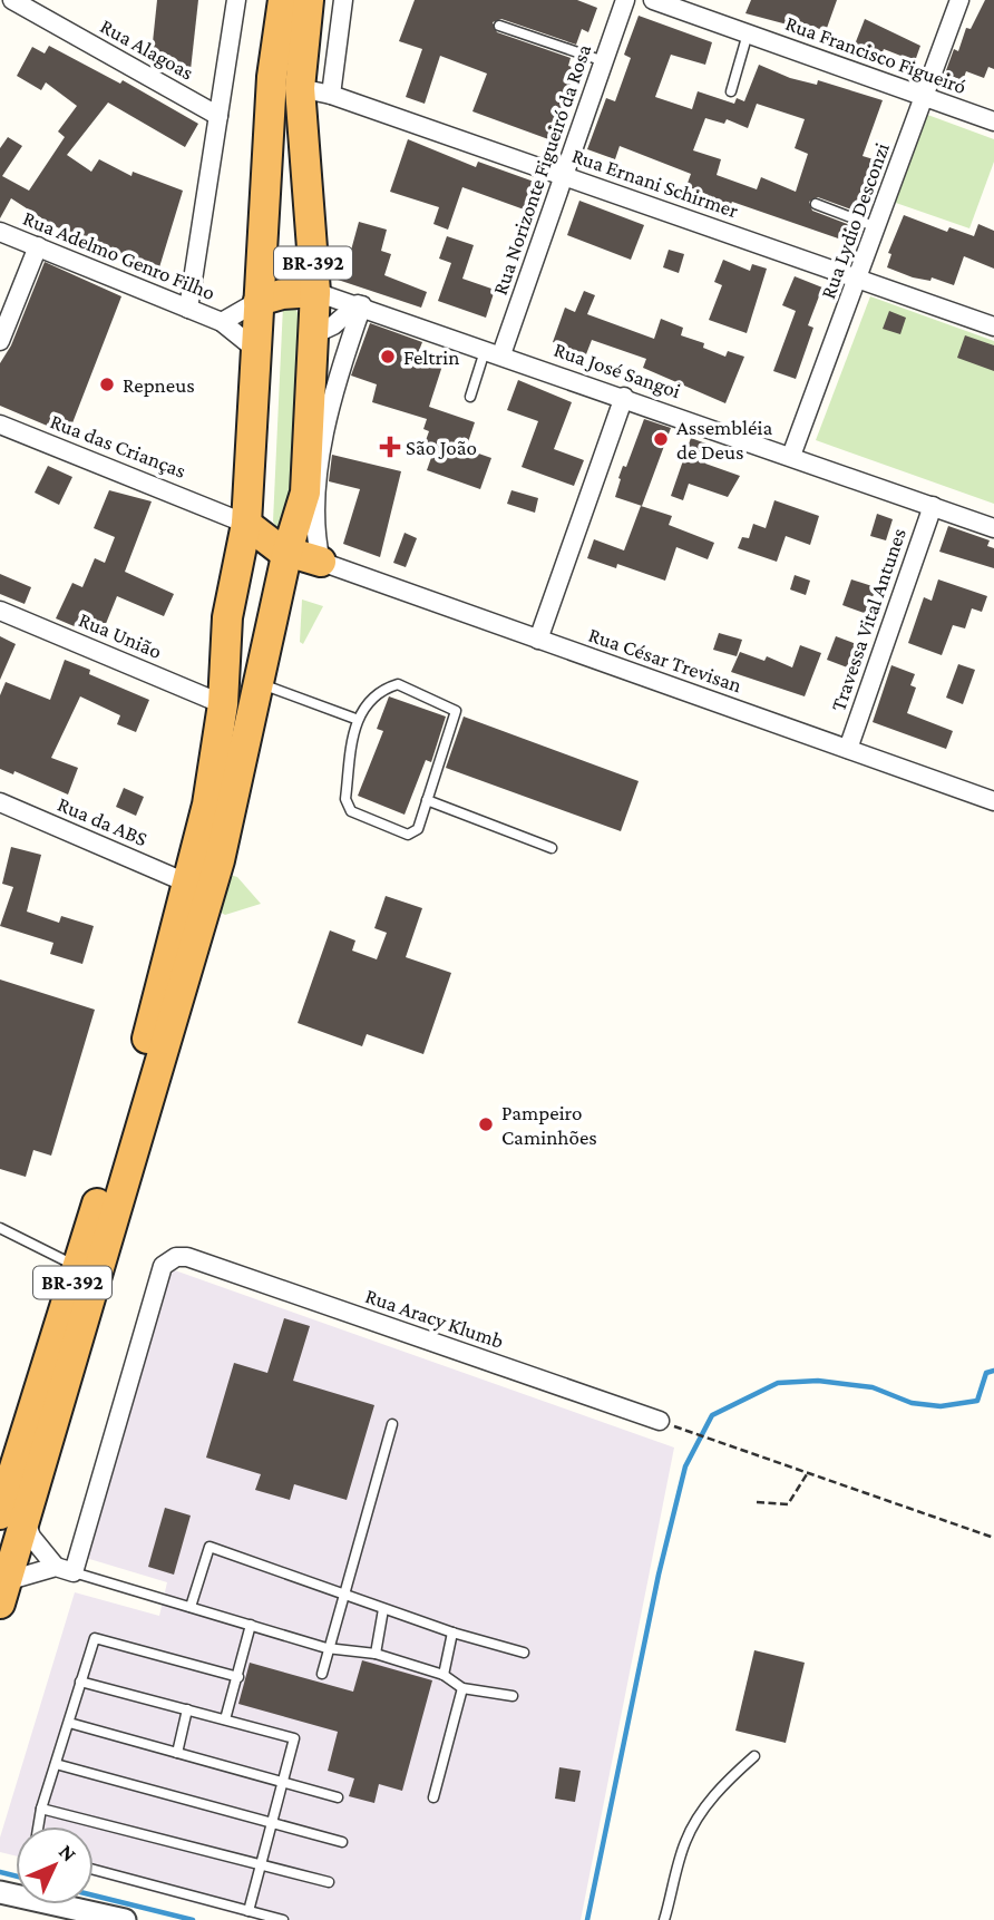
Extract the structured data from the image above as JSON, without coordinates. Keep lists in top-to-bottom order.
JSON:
{
  "streets": {
    "highway": ["BR-392"],
    "street": [
      "Rua Alagoas",
      "Rua Francisco Figueiró",
      "Rua Norizonte Figueiró da Rosa",
      "Rua Ernani Schirmer",
      "Rua Lydio Desconzi",
      "Rua Adelmo Genro Filho",
      "Rua José Sangoi",
      "Rua das Crianças",
      "Travessa Vital Antunes",
      "Rua União",
      "Rua César Trevisan",
      "Rua da ABS",
      "Rua Aracy Klumb"
    ]
  },
  "crossings": [
    ["Rua Francisco Figueiró", "Rua Lydio Desconzi"],
    ["Rua Norizonte Figueiró da Rosa", "Rua Ernani Schirmer"],
    ["Rua Norizonte Figueiró da Rosa", "Rua José Sangoi"],
    ["Rua Ernani Schirmer", "Rua Lydio Desconzi"],
    ["Rua Ernani Schirmer", "BR-392"],
    ["Rua Lydio Desconzi", "Rua José Sangoi"],
    ["Rua Adelmo Genro Filho", "BR-392"],
    ["BR-392", "Rua José Sangoi"],
    ["BR-392", "Rua das Crianças"],
    ["BR-392", "Rua União"],
    ["BR-392", "Rua César Trevisan"],
    ["BR-392", "Rua da ABS"],
    ["Rua José Sangoi", "Travessa Vital Antunes"],
    ["Rua das Crianças", "Rua César Trevisan"],
    ["Travessa Vital Antunes", "Rua César Trevisan"]
  ],
  "places": {
    "other": [
      "Feltrin",
      "Repneus",
      "Assembléia de Deus",
      "Pampeiro Caminhões"
    ],
    "health": ["São João"]
  },
  "north": "top right"
}
